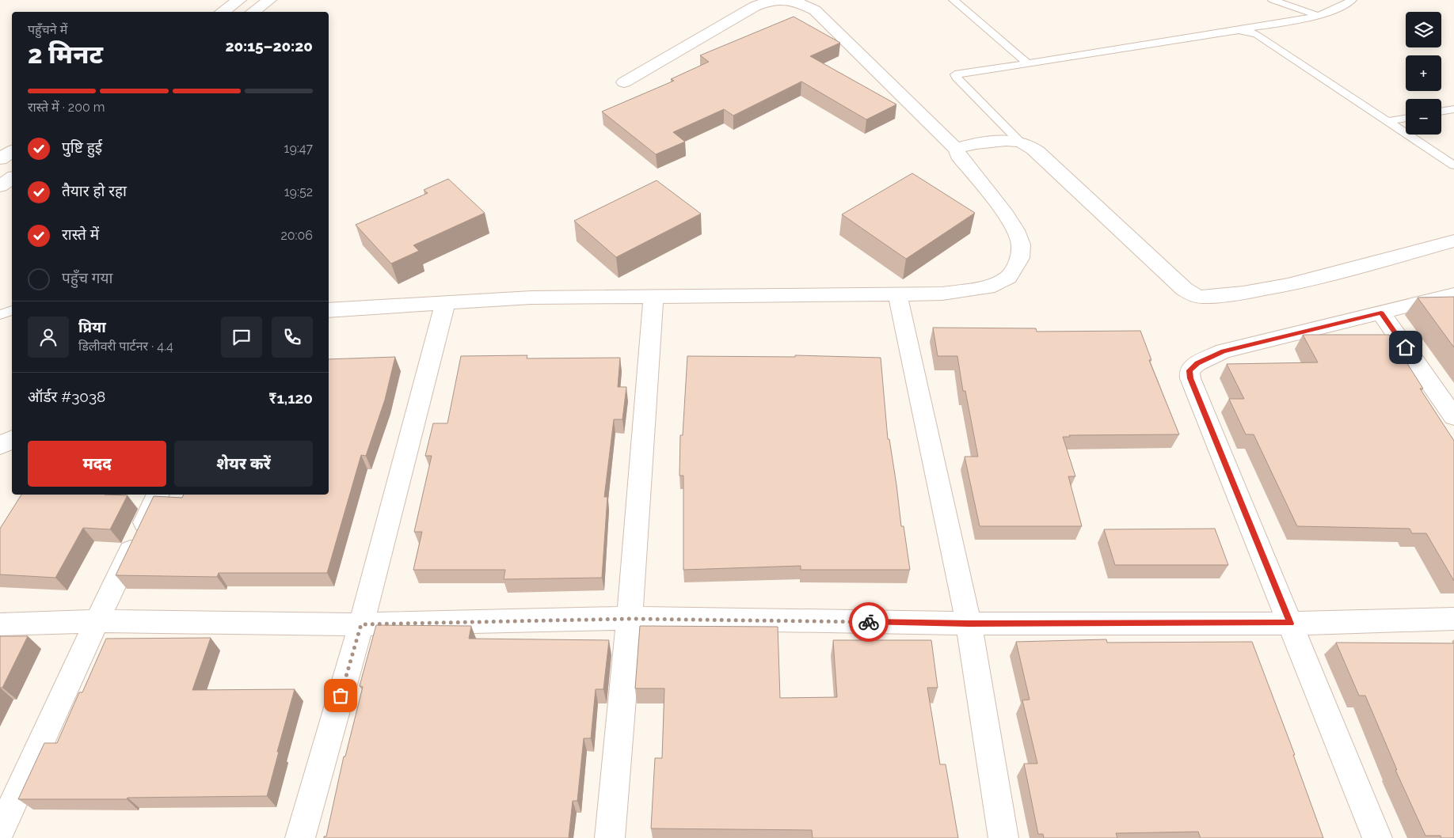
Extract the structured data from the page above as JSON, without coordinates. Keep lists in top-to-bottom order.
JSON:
{
  "page": {
    "map_buttons": ["+", "−"],
    "heading": ["2 मिनट", "पहुँचने में", "20:15–20:20"],
    "panel": [
      "प्रिया",
      "डिलीवरी पार्टनर · 4.4",
      "ऑर्डर #3038",
      "₹1,120"
    ],
    "bar": "रास्ते में · 200 m",
    "list": [
      ["पुष्टि हुई", "19:47"],
      ["तैयार हो रहा", "19:52"],
      ["रास्ते में", "20:06"],
      "पहुँच गया"
    ],
    "buttons": ["मदद", "शेयर करें"]
  }
}
